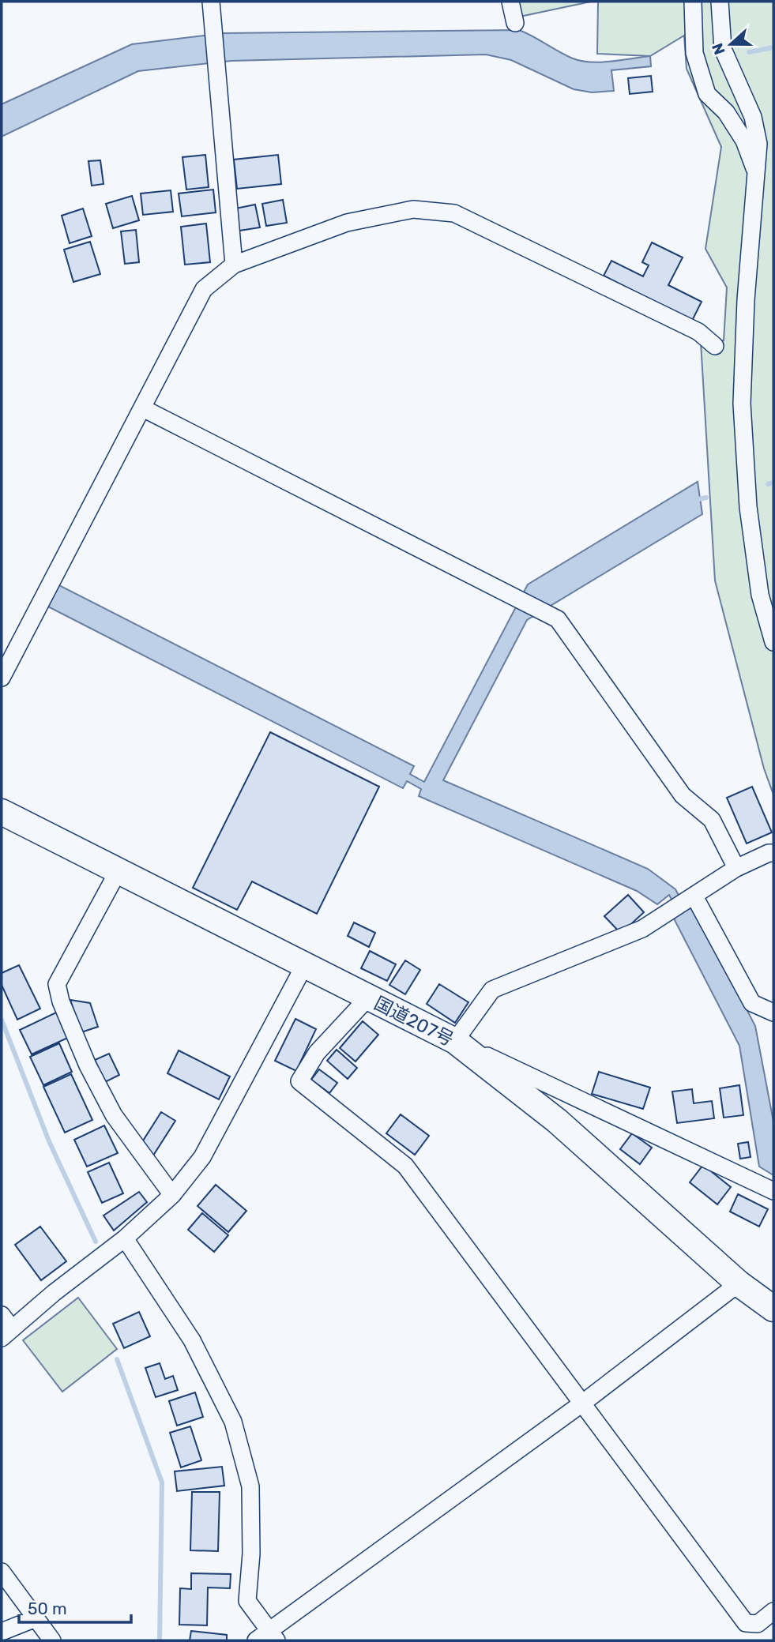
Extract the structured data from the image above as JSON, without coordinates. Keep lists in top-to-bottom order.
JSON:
{
  "streets": {
    "highway": ["国道207号"]
  },
  "scale_bar": "50 m",
  "north": "left"
}
